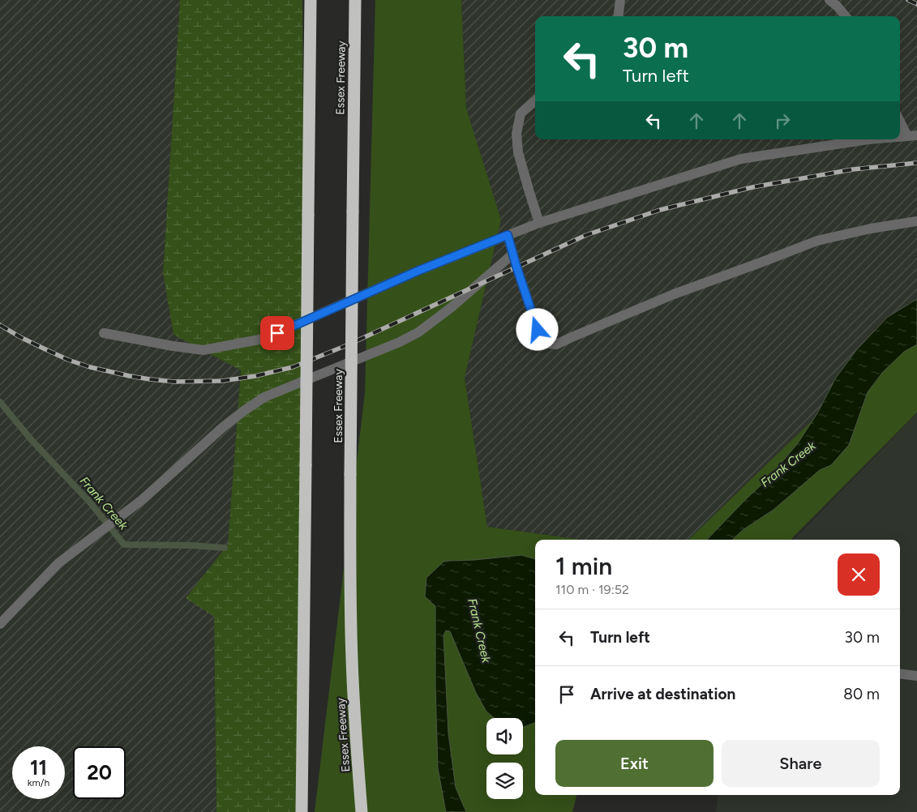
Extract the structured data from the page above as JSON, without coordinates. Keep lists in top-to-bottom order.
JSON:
{
  "streets": {
    "highway": ["Essex Freeway"]
  },
  "water": ["Frank Creek"],
  "page": {
    "turn": ["30 m", "Turn left"],
    "heading": ["1 min", "110 m · 19:52"],
    "list": [
      {
        "name": "Turn left",
        "value": "30 m"
      },
      {
        "name": "Arrive at destination",
        "value": "80 m"
      }
    ],
    "buttons": ["Exit", "Share"],
    "speed": "11 km/h",
    "limit": "20"
  }
}
